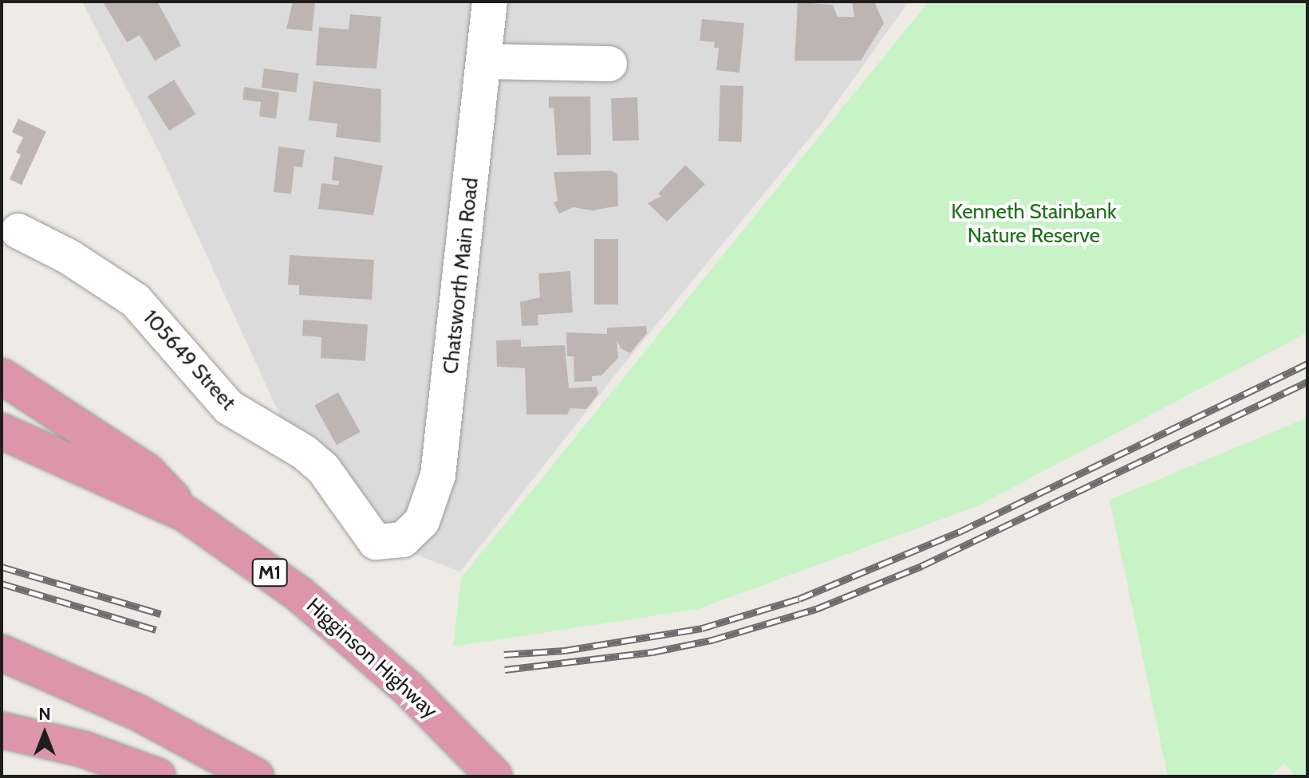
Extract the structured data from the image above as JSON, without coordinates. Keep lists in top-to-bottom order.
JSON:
{
  "streets": {
    "highway": ["M1", "Higginson Highway"],
    "street": ["Chatsworth Main Road", "105649 Street"]
  },
  "crossings": [
    ["Chatsworth Main Road", "105649 Street"]
  ],
  "parks": ["Kenneth Stainbank Nature Reserve"],
  "north": "top"
}
